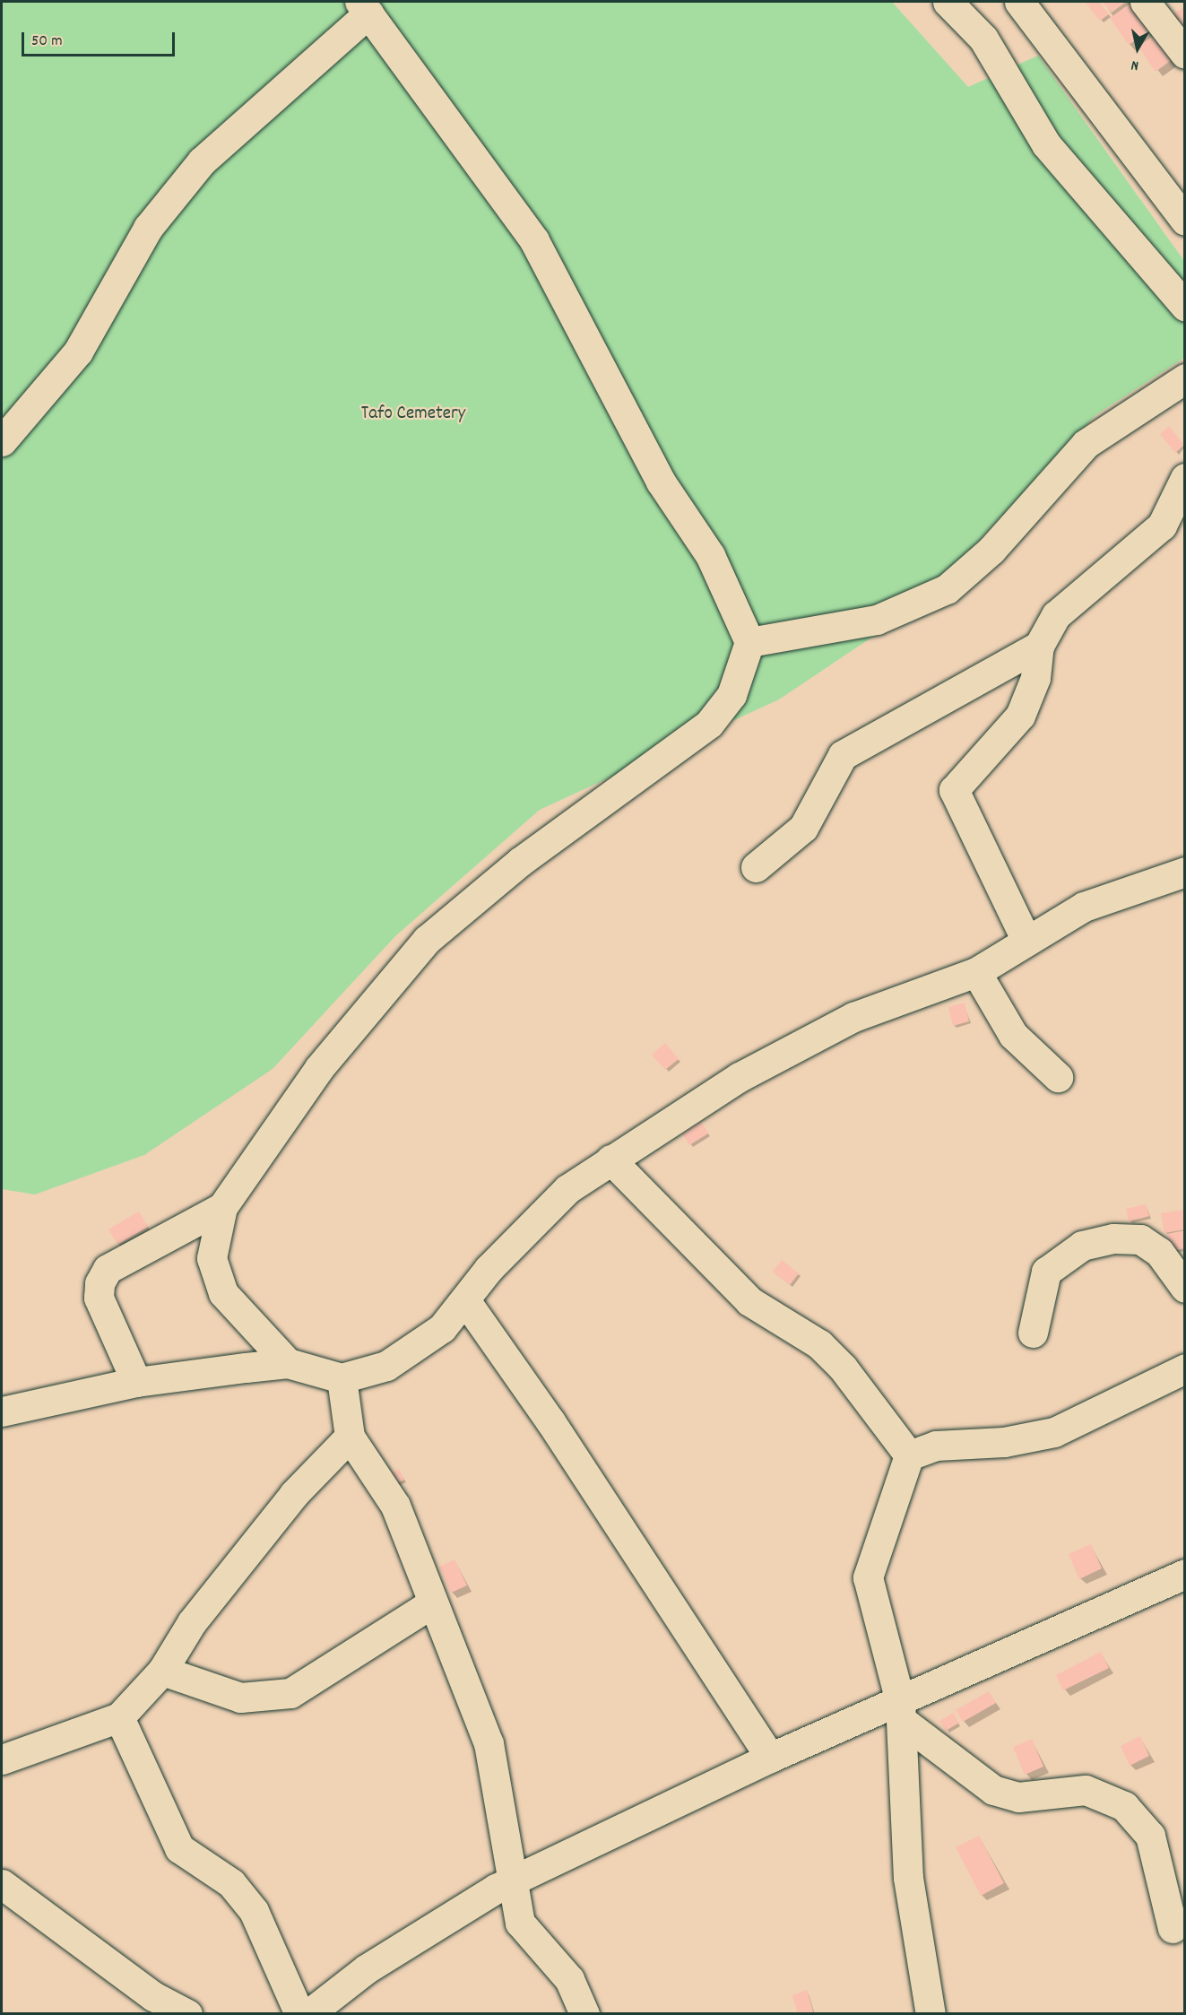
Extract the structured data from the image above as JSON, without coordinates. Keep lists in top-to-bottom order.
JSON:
{
  "parks": ["Tafo Cemetery"],
  "scale_bar": "50 m",
  "north": "bottom"
}
